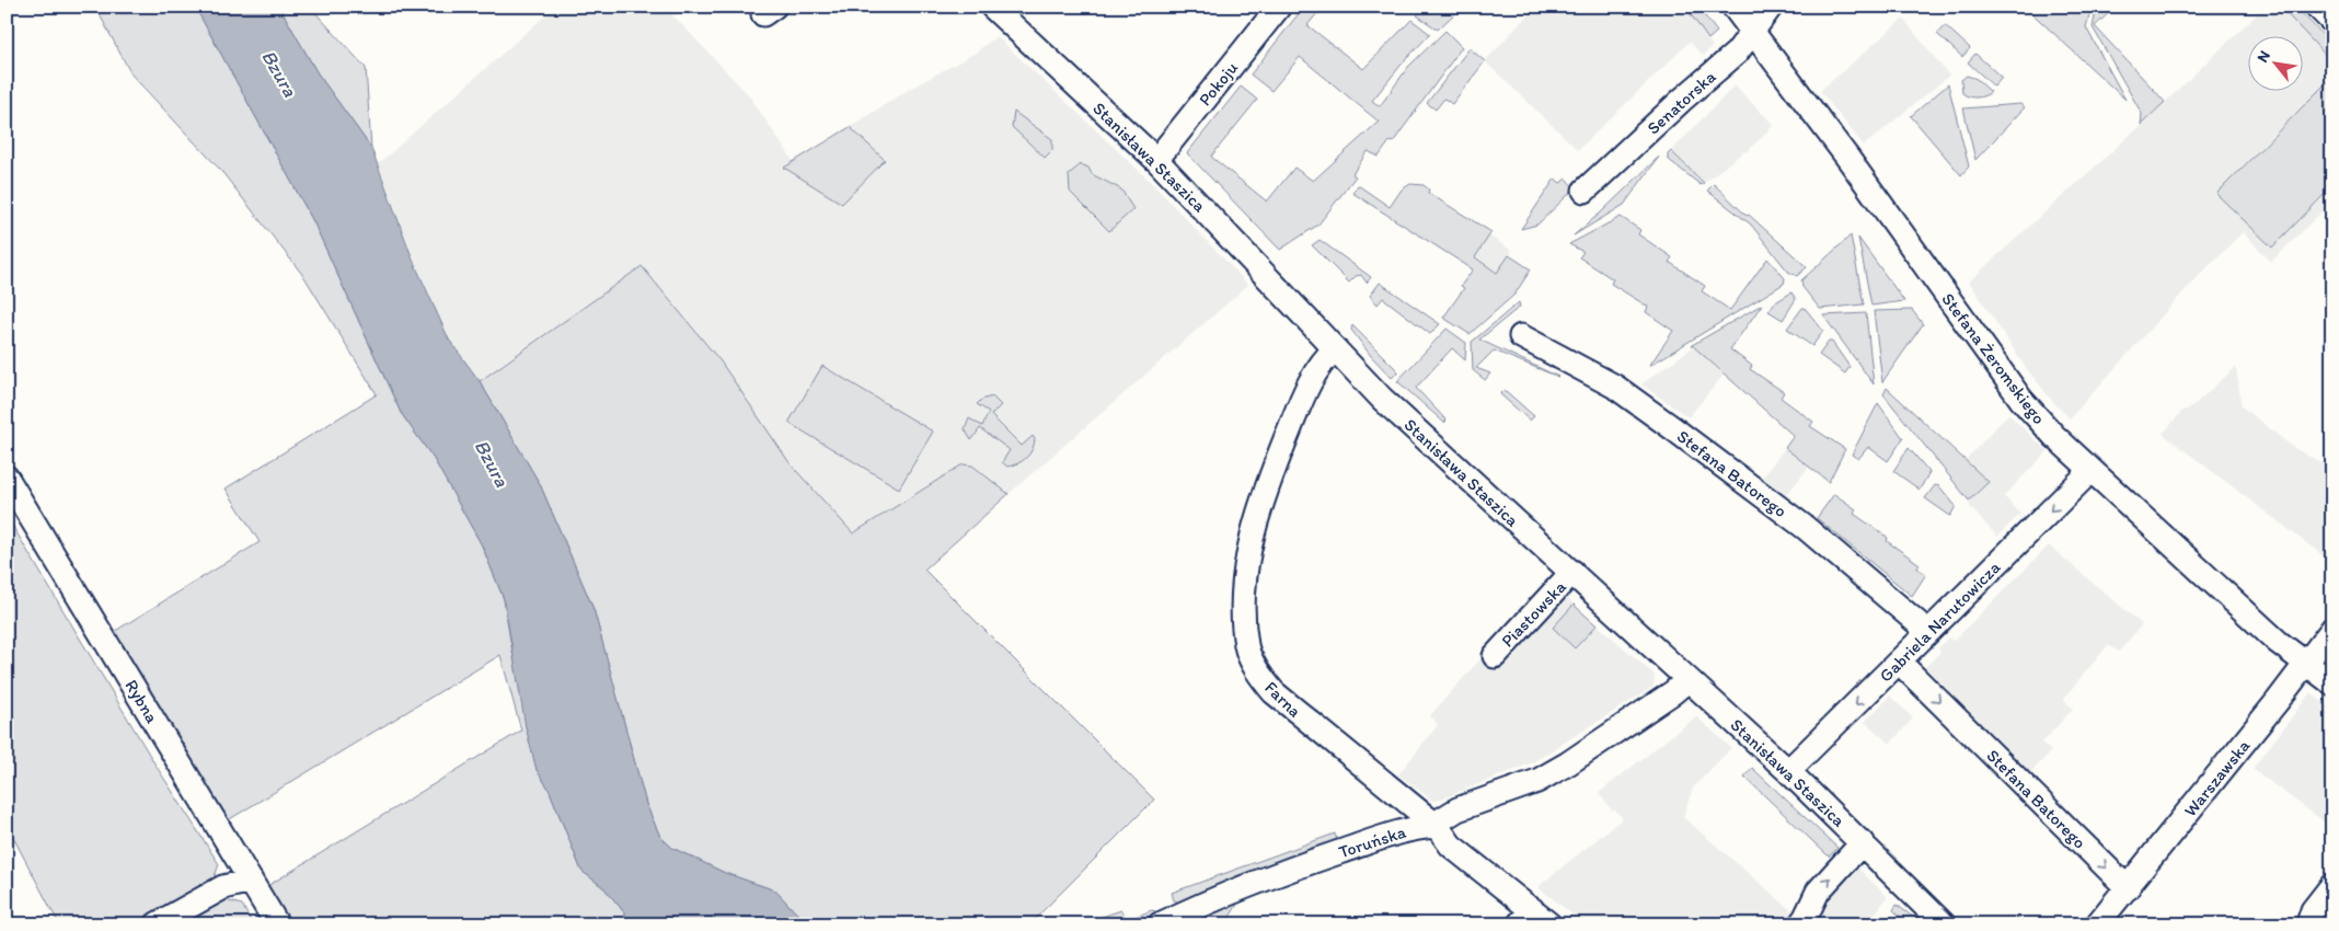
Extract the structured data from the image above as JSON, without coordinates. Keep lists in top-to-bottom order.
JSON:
{
  "streets": {
    "street": [
      "Pokoju",
      "Senatorska",
      "Stanisława Staszica",
      "Stefana Żeromskiego",
      "Stefana Batorego",
      "Piastowska",
      "Gabriela Narutowicza",
      "Farna",
      "Rybna",
      "Warszawska",
      "Toruńska"
    ]
  },
  "crossings": [
    ["Pokoju", "Stanisława Staszica"],
    ["Senatorska", "Stefana Żeromskiego"],
    ["Stanisława Staszica", "Piastowska"],
    ["Stanisława Staszica", "Gabriela Narutowicza"],
    ["Stanisława Staszica", "Farna"],
    ["Stefana Żeromskiego", "Gabriela Narutowicza"],
    ["Stefana Żeromskiego", "Warszawska"],
    ["Stefana Batorego", "Gabriela Narutowicza"],
    ["Stefana Batorego", "Warszawska"],
    ["Farna", "Toruńska"]
  ],
  "one_way": ["Stefana Batorego", "Gabriela Narutowicza"],
  "water": ["Bzura"],
  "north": "top left"
}
